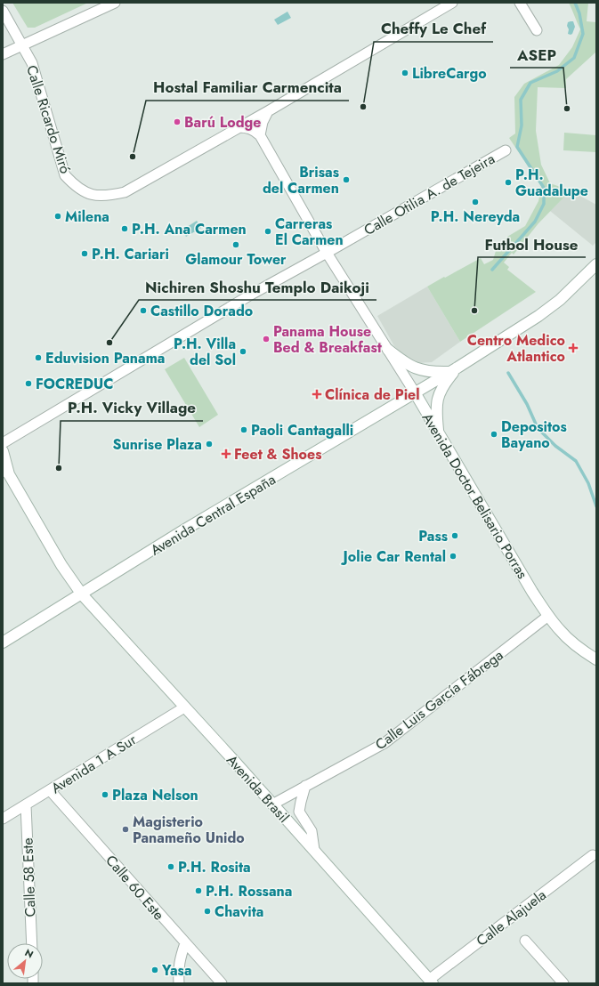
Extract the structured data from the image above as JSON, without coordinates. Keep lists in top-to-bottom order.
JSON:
{
  "streets": {
    "main road": ["Avenida Doctor Belisario Porras", "Avenida Central España", "Avenida Brasil"],
    "street": [
      "Calle Ricardo Miró",
      "Calle Otilia A. de Tejeira",
      "Calle Luis García Fábrega",
      "Avenida 1 A Sur",
      "Calle 58 Este",
      "Calle 60 Este",
      "Calle Alajuela"
    ]
  },
  "crossings": [
    ["Calle Otilia A. de Tejeira", "Avenida Doctor Belisario Porras"],
    ["Avenida Doctor Belisario Porras", "Avenida Central España"],
    ["Avenida Doctor Belisario Porras", "Calle Luis García Fábrega"],
    ["Avenida Central España", "Avenida Brasil"],
    ["Calle Luis García Fábrega", "Avenida Brasil"],
    ["Avenida 1 A Sur", "Avenida Brasil"],
    ["Avenida 1 A Sur", "Calle 58 Este"],
    ["Avenida 1 A Sur", "Calle 60 Este"],
    ["Avenida Brasil", "Calle Alajuela"]
  ],
  "places": {
    "other": [
      "LibreCargo",
      "Cheffy Le Chef",
      "ASEP",
      "Barú Lodge",
      "Hostal Familiar Carmencita",
      "Brisas del Carmen",
      "P.H. Guadalupe",
      "P.H. Nereyda",
      "Milena",
      "P.H. Ana Carmen",
      "Carreras El Carmen",
      "Glamour Tower",
      "P.H. Cariari",
      "Castillo Dorado",
      "Futbol House",
      "Panama House Bed & Breakfast",
      "Nichiren Shoshu Templo Daikoji",
      "P.H. Villa del Sol",
      "Eduvision Panama",
      "FOCREDUC",
      "Paoli Cantagalli",
      "Depositos Bayano",
      "Sunrise Plaza",
      "P.H. Vicky Village",
      "Pass",
      "Jolie Car Rental",
      "Plaza Nelson",
      "Magisterio Panameño Unido",
      "P.H. Rosita",
      "P.H. Rossana",
      "Chavita",
      "Yasa"
    ],
    "health": ["Centro Medico Atlantico", "Clínica de Piel", "Feet & Shoes"]
  },
  "north": "top right"
}
